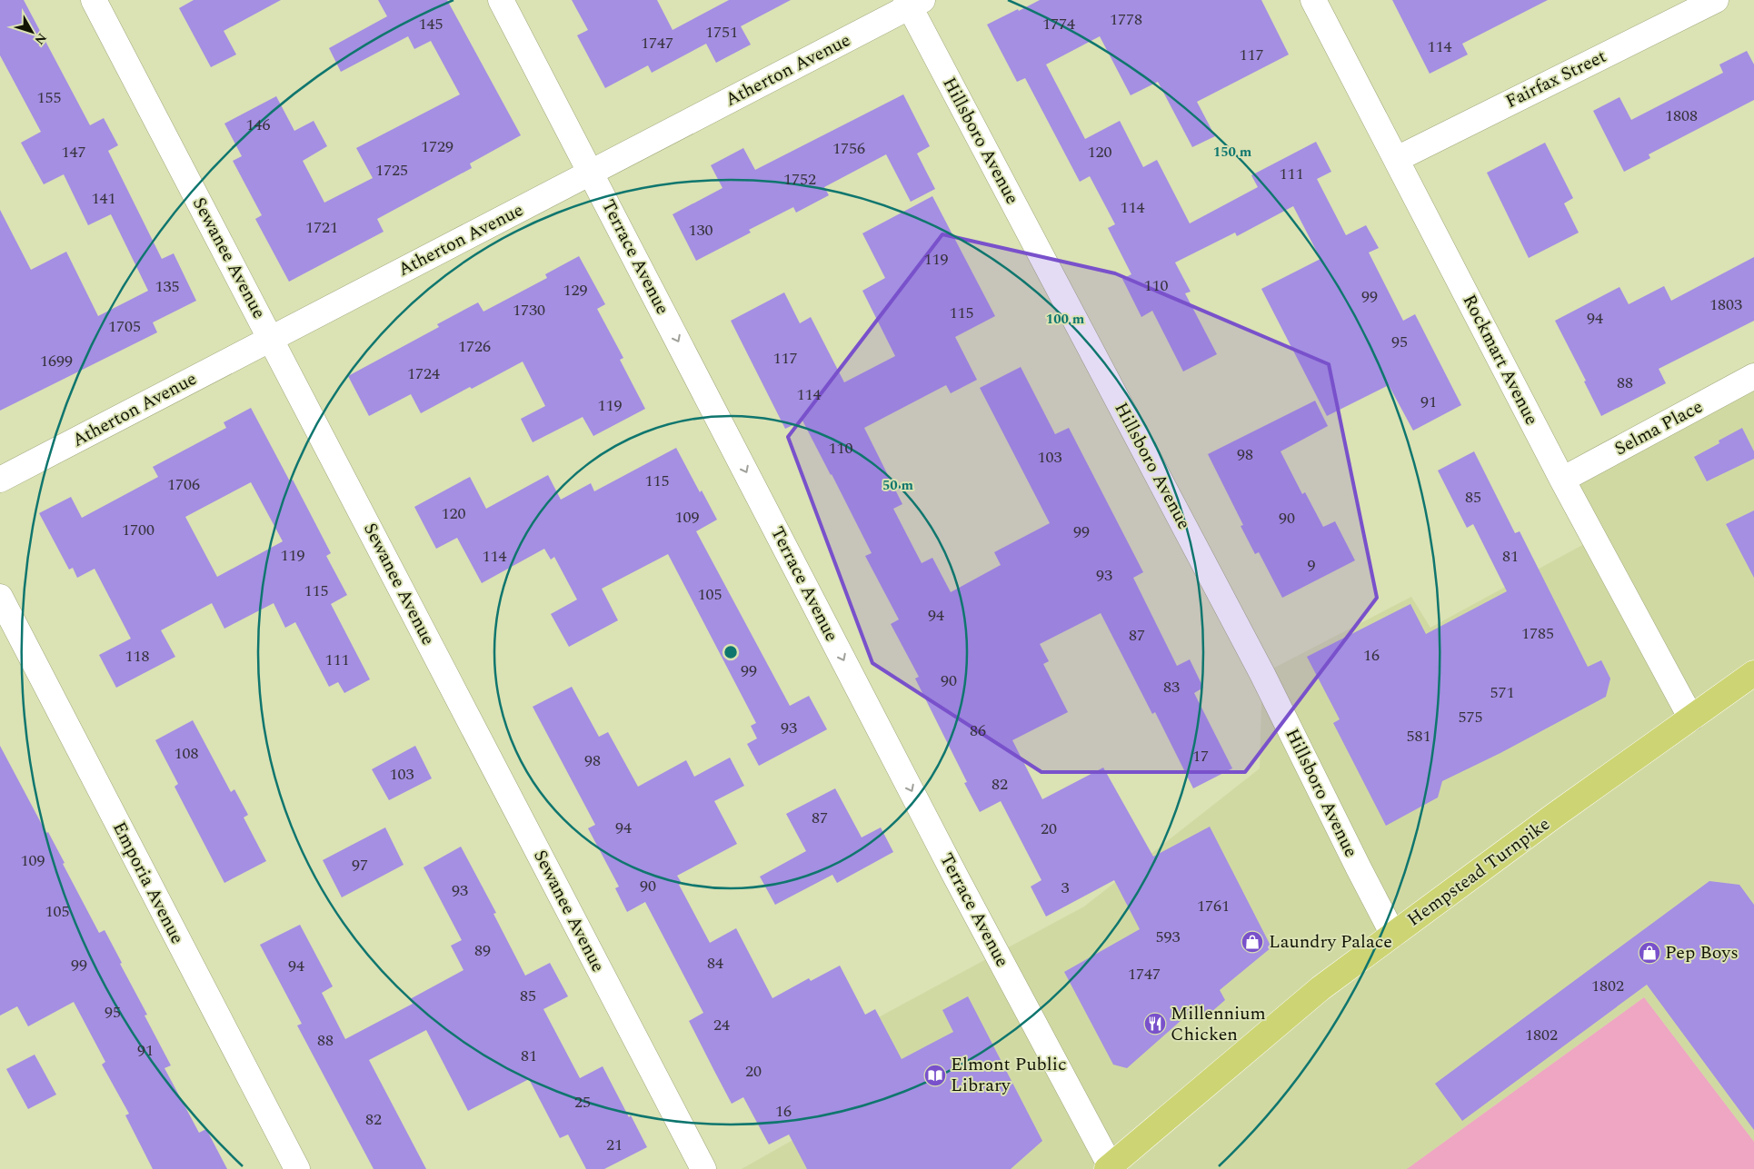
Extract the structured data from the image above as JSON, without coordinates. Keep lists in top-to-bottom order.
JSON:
{
  "streets": {
    "main road": ["Hempstead Turnpike"],
    "street": [
      "Atherton Avenue",
      "Fairfax Street",
      "Hillsboro Avenue",
      "Terrace Avenue",
      "Sewanee Avenue",
      "Rockmart Avenue",
      "Selma Place",
      "Emporia Avenue"
    ]
  },
  "crossings": [
    ["Atherton Avenue", "Hillsboro Avenue"],
    ["Atherton Avenue", "Terrace Avenue"],
    ["Atherton Avenue", "Sewanee Avenue"],
    ["Fairfax Street", "Rockmart Avenue"],
    ["Hillsboro Avenue", "Hempstead Turnpike"],
    ["Terrace Avenue", "Hempstead Turnpike"],
    ["Rockmart Avenue", "Selma Place"],
    ["Rockmart Avenue", "Hempstead Turnpike"]
  ],
  "one_way": ["Terrace Avenue"],
  "places": {
    "shop": ["Laundry Palace", "Pep Boys"],
    "restaurant": ["Millennium Chicken"],
    "library": ["Elmont Public Library"]
  },
  "house_numbers": [
    "1778",
    "145",
    "1774",
    "1751",
    "1747",
    "114",
    "117",
    "155",
    "1808",
    "146",
    "1729",
    "1756",
    "147",
    "120",
    "1725",
    "111",
    "1752",
    "141",
    "114",
    "1721",
    "130",
    "119",
    "110",
    "135",
    "129",
    "99",
    "1803",
    "1730",
    "115",
    "94",
    "1705",
    "95",
    "1726",
    "117",
    "1699",
    "1724",
    "88",
    "114",
    "91",
    "119",
    "110",
    "98",
    "103",
    "115",
    "1706",
    "85",
    "120",
    "109",
    "90",
    "1700",
    "99",
    "119",
    "114",
    "81",
    "9",
    "93",
    "115",
    "105",
    "94",
    "1785",
    "87",
    "16",
    "118",
    "111",
    "99",
    "90",
    "83",
    "571",
    "575",
    "93",
    "86",
    "581",
    "108",
    "17",
    "98",
    "103",
    "82",
    "87",
    "94",
    "20",
    "109",
    "97",
    "90",
    "3",
    "93",
    "1761",
    "105",
    "593",
    "89",
    "84",
    "99",
    "94",
    "1747",
    "1802",
    "85",
    "95",
    "24",
    "1802",
    "88",
    "91",
    "81",
    "20",
    "25",
    "16",
    "82",
    "21"
  ],
  "north": "bottom right",
  "rings": ["150 m", "100 m", "50 m"]
}
